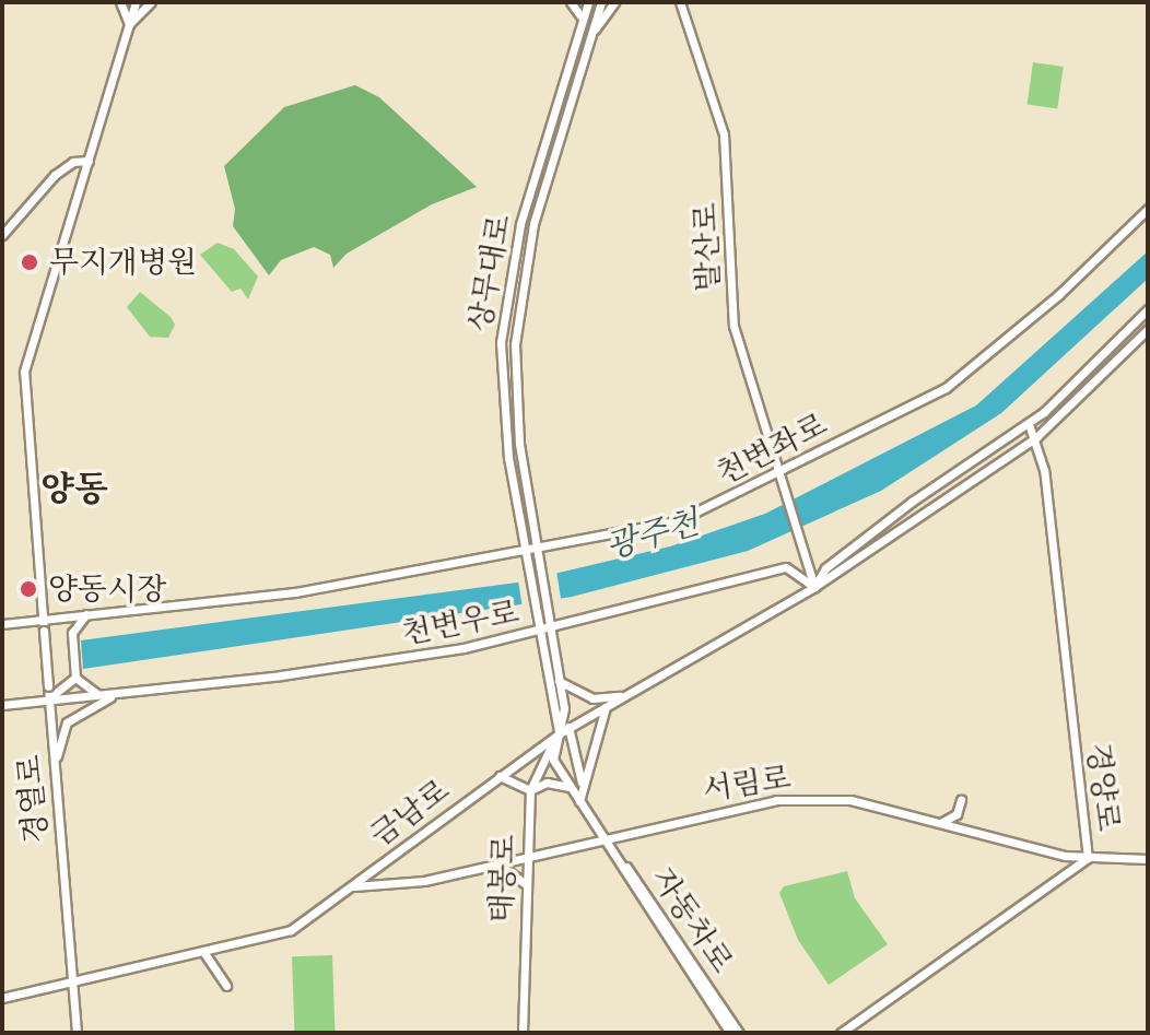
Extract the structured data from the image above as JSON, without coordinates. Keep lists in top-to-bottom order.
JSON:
{
  "streets": {
    "street": [
      "발산로",
      "상무대로",
      "천변좌로",
      "천변우로",
      "서림로",
      "경양로",
      "경열로",
      "금남로",
      "태봉로",
      "자동차로"
    ]
  },
  "crossings": [
    ["발산로", "천변좌로"],
    ["발산로", "천변우로"],
    ["발산로", "금남로"],
    ["상무대로", "천변좌로"],
    ["상무대로", "천변우로"],
    ["천변좌로", "경열로"],
    ["천변우로", "경열로"],
    ["천변우로", "금남로"],
    ["서림로", "경양로"],
    ["서림로", "금남로"],
    ["서림로", "태봉로"],
    ["서림로", "자동차로"],
    ["경열로", "금남로"],
    ["금남로", "태봉로"],
    ["금남로", "자동차로"],
    ["태봉로", "자동차로"]
  ],
  "districts": ["양동"],
  "water": ["광주천"],
  "places": ["무지개병원", "양동시장"]
}
